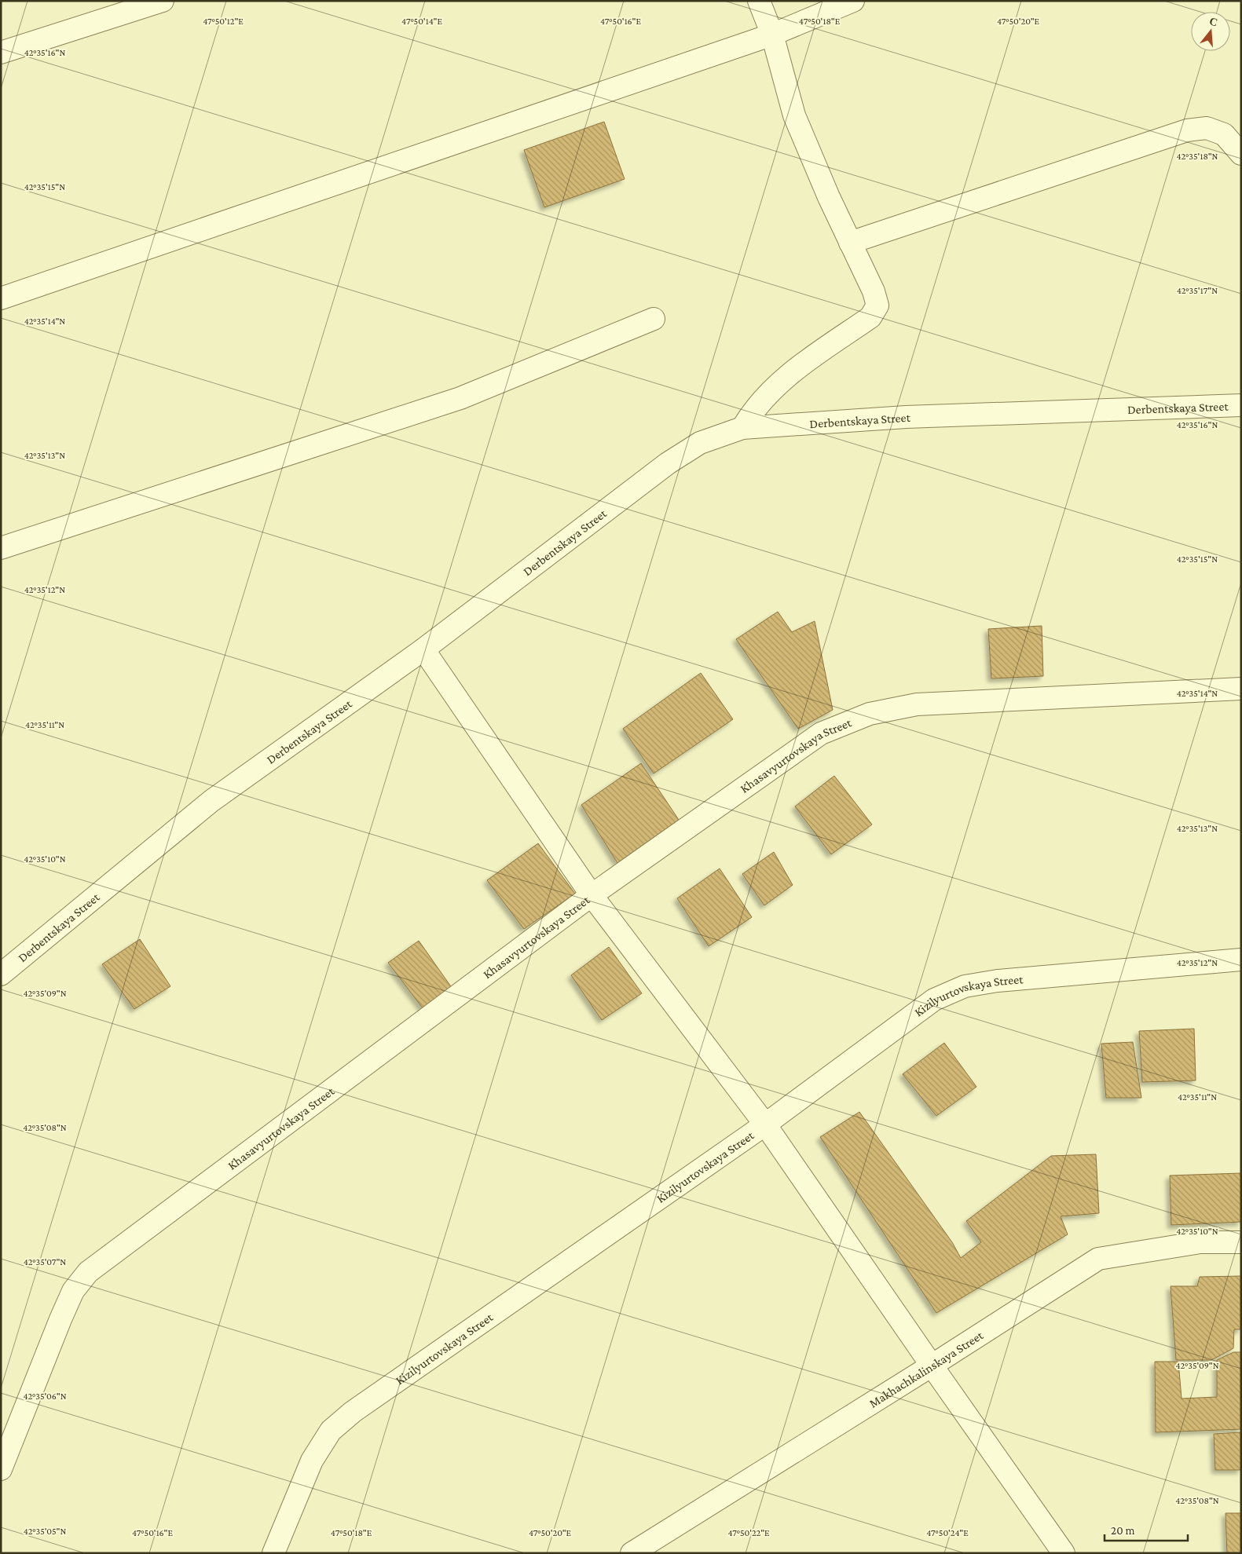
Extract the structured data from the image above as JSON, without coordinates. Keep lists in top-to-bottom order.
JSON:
{
  "streets": {
    "street": [
      "Derbentskaya Street",
      "Khasavyurtovskaya Street",
      "Kizilyurtovskaya Street",
      "Makhachkalinskaya Street"
    ]
  },
  "scale_bar": "20 m",
  "north": "top",
  "coordinates": [
    "47°50'12\"E",
    "47°50'14\"E",
    "47°50'16\"E",
    "47°50'18\"E",
    "47°50'20\"E",
    "42°35'16\"N",
    "42°35'18\"N",
    "42°35'15\"N",
    "42°35'17\"N",
    "42°35'14\"N",
    "42°35'13\"N",
    "42°35'12\"N",
    "42°35'11\"N",
    "42°35'10\"N",
    "42°35'09\"N",
    "42°35'08\"N",
    "42°35'07\"N",
    "42°35'06\"N",
    "42°35'05\"N",
    "47°50'22\"E",
    "47°50'24\"E"
  ]
}
